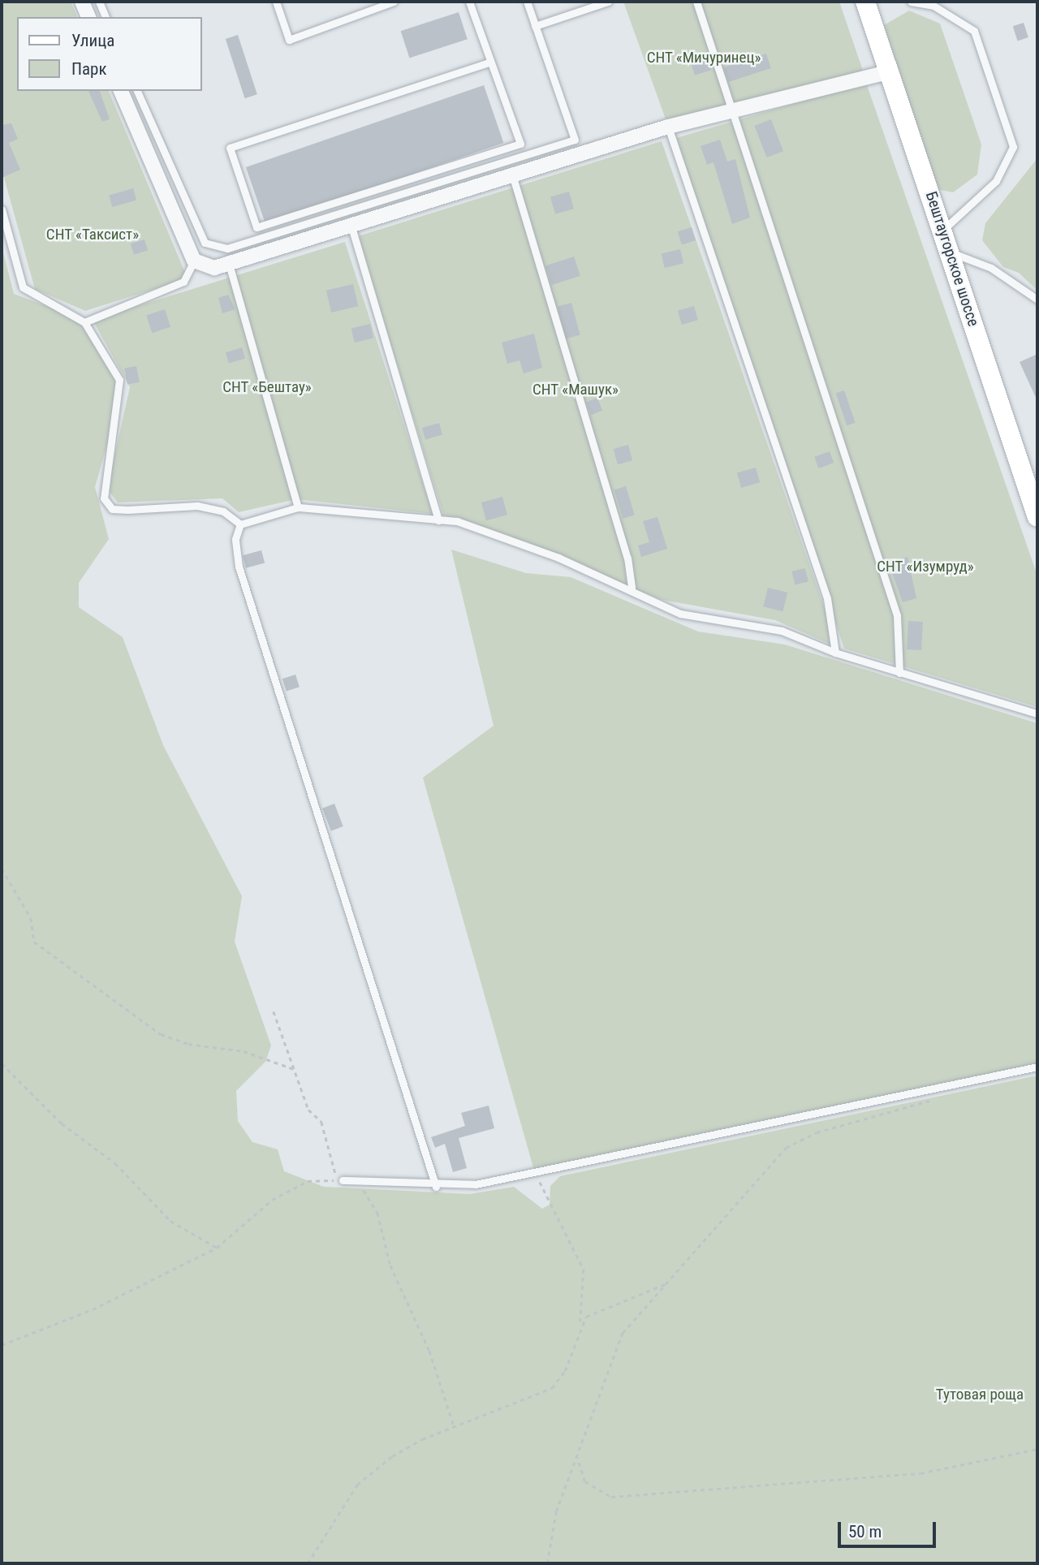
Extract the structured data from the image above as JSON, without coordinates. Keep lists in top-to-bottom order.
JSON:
{
  "streets": {
    "street": ["Бештаугорское шоссе"]
  },
  "parks": [
    "СНТ «Мичуринец»",
    "СНТ «Таксист»",
    "СНТ «Бештау»",
    "СНТ «Машук»",
    "СНТ «Изумруд»",
    "Тутовая роща"
  ],
  "legend": ["Улица", "Парк"],
  "scale_bar": "50 m"
}
